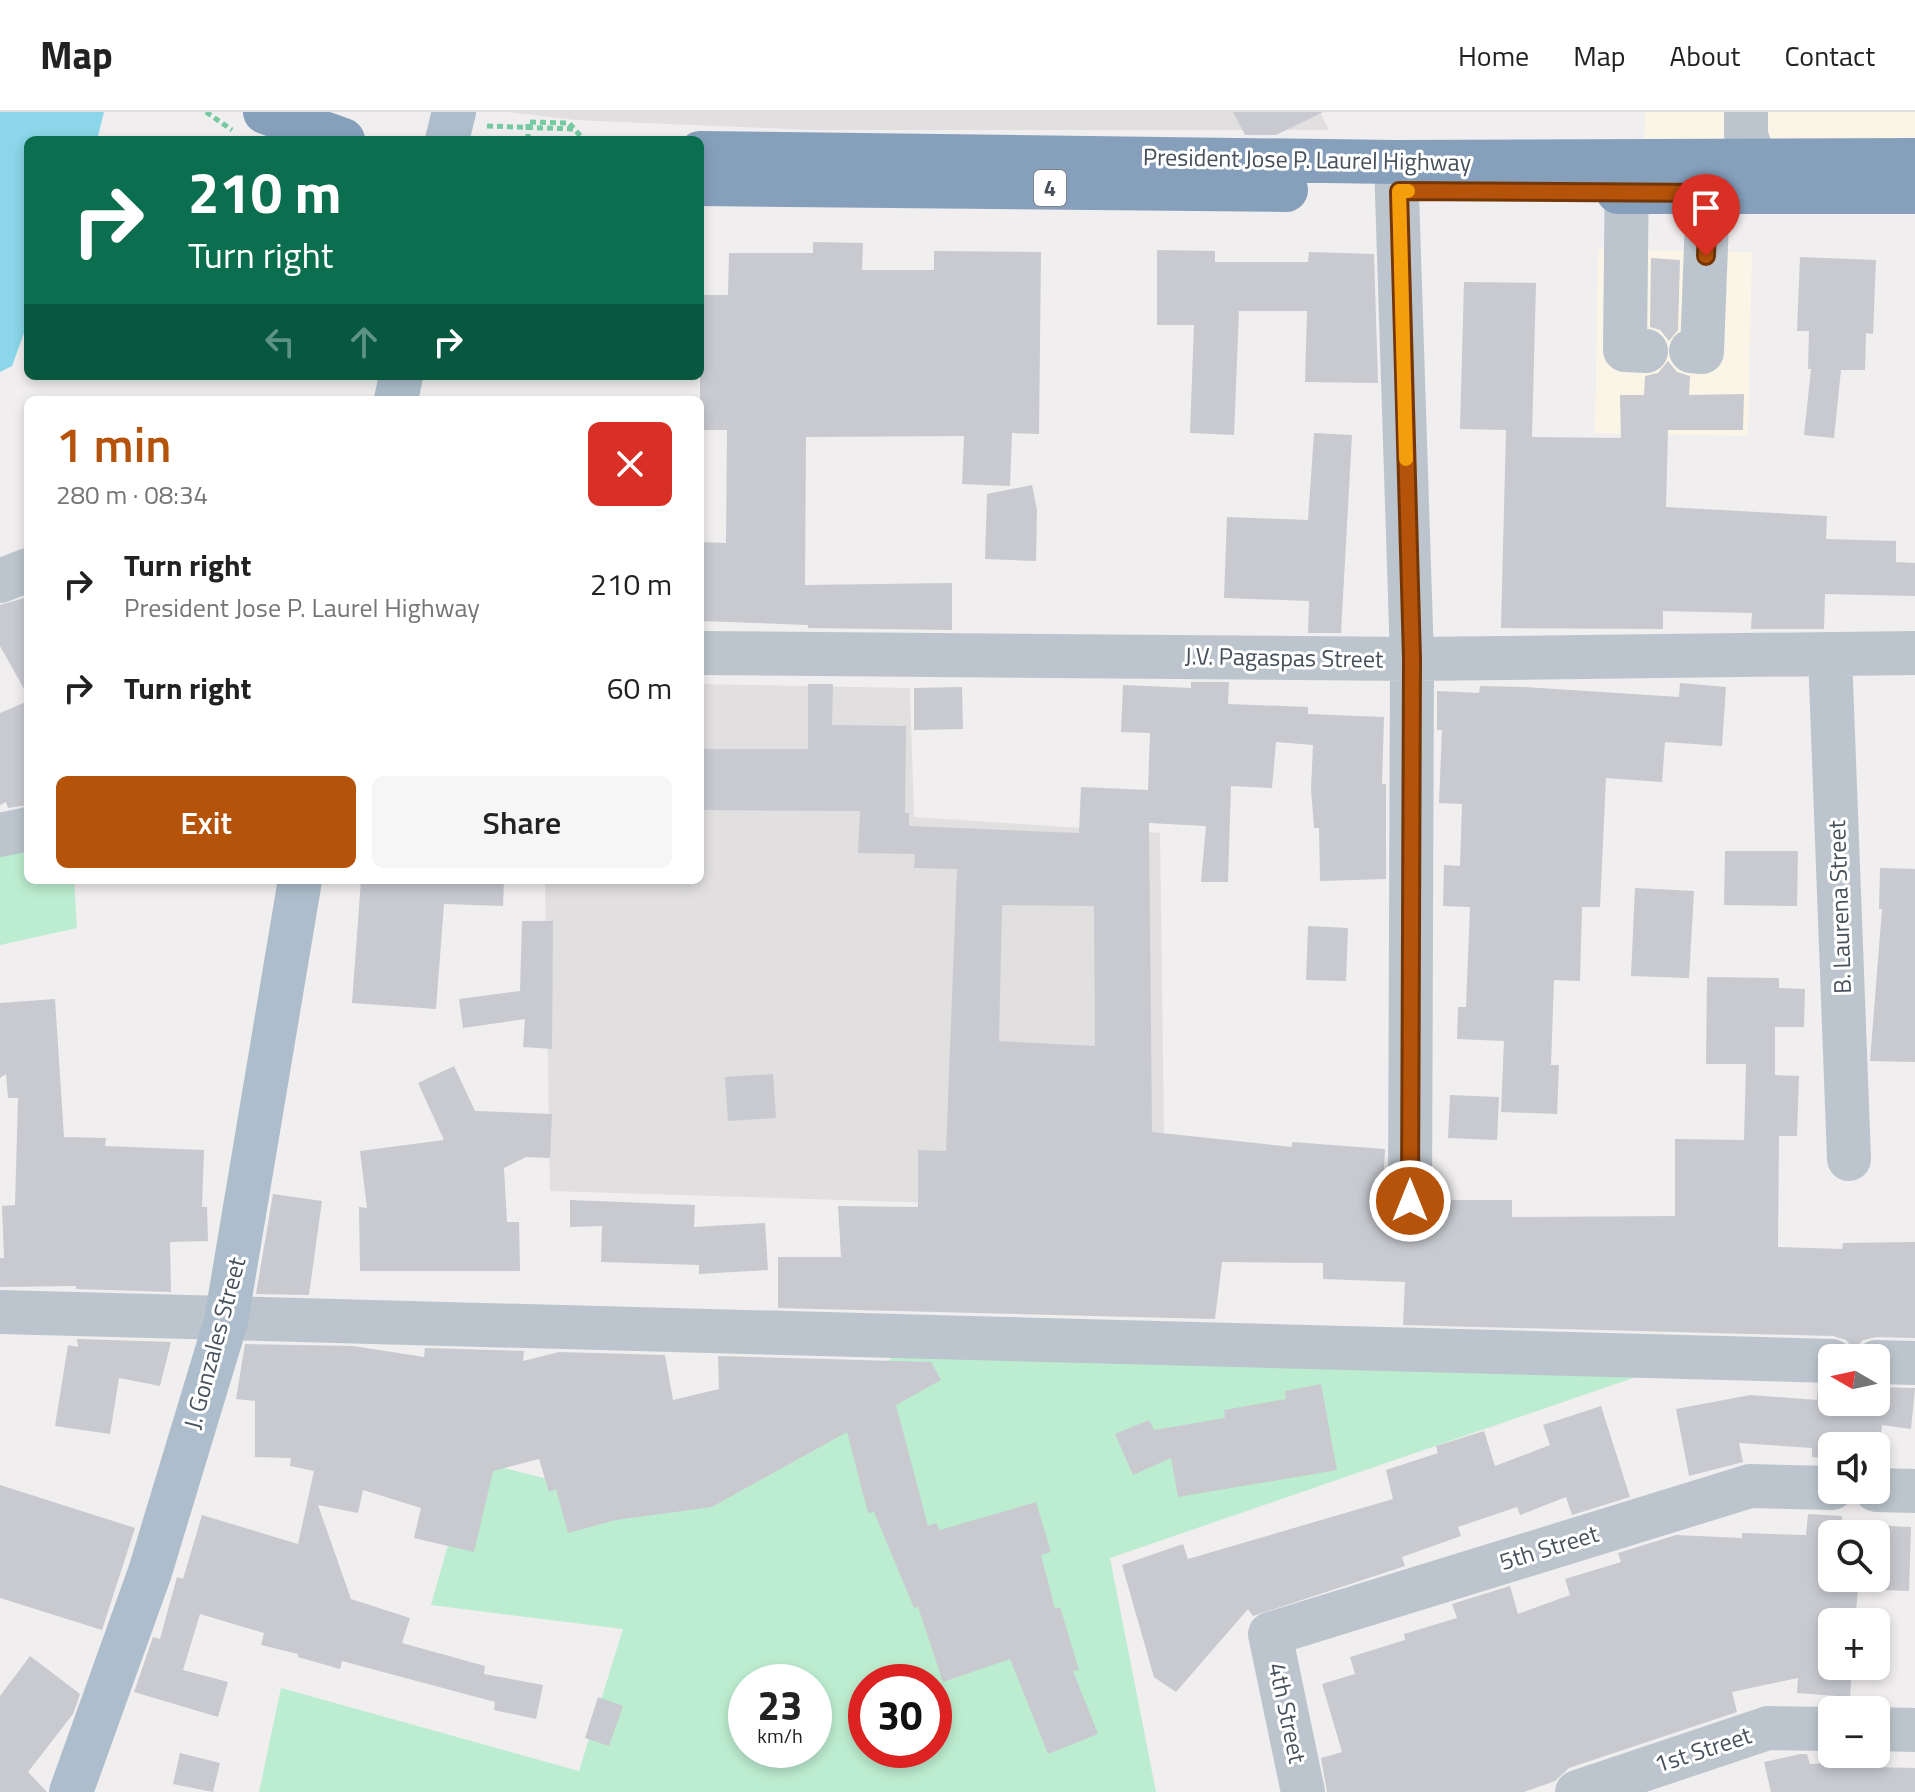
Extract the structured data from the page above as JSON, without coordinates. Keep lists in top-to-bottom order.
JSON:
{
  "streets": {
    "highway": ["President Jose P. Laurel Highway", "4"],
    "main road": ["J. Gonzales Street"],
    "street": [
      "J.V. Pagaspas Street",
      "B. Laurena Street",
      "5th Street",
      "4th Street",
      "1st Street"
    ]
  },
  "crossings": [
    ["J.V. Pagaspas Street", "B. Laurena Street"],
    ["5th Street", "4th Street"]
  ],
  "north": "left",
  "page": {
    "header": "Map",
    "nav": [
      "Home",
      "Map",
      "About",
      "Contact"
    ],
    "turn": ["210 m", "Turn right"],
    "heading": ["1 min", "280 m · 08:34"],
    "list": [
      {
        "name": "Turn right",
        "note": "President Jose P. Laurel Highway",
        "value": "210 m"
      },
      {
        "name": "Turn right",
        "value": "60 m"
      }
    ],
    "buttons": ["Exit", "Share"],
    "map_buttons": ["+", "−"],
    "speed": "23 km/h",
    "limit": "30"
  }
}
